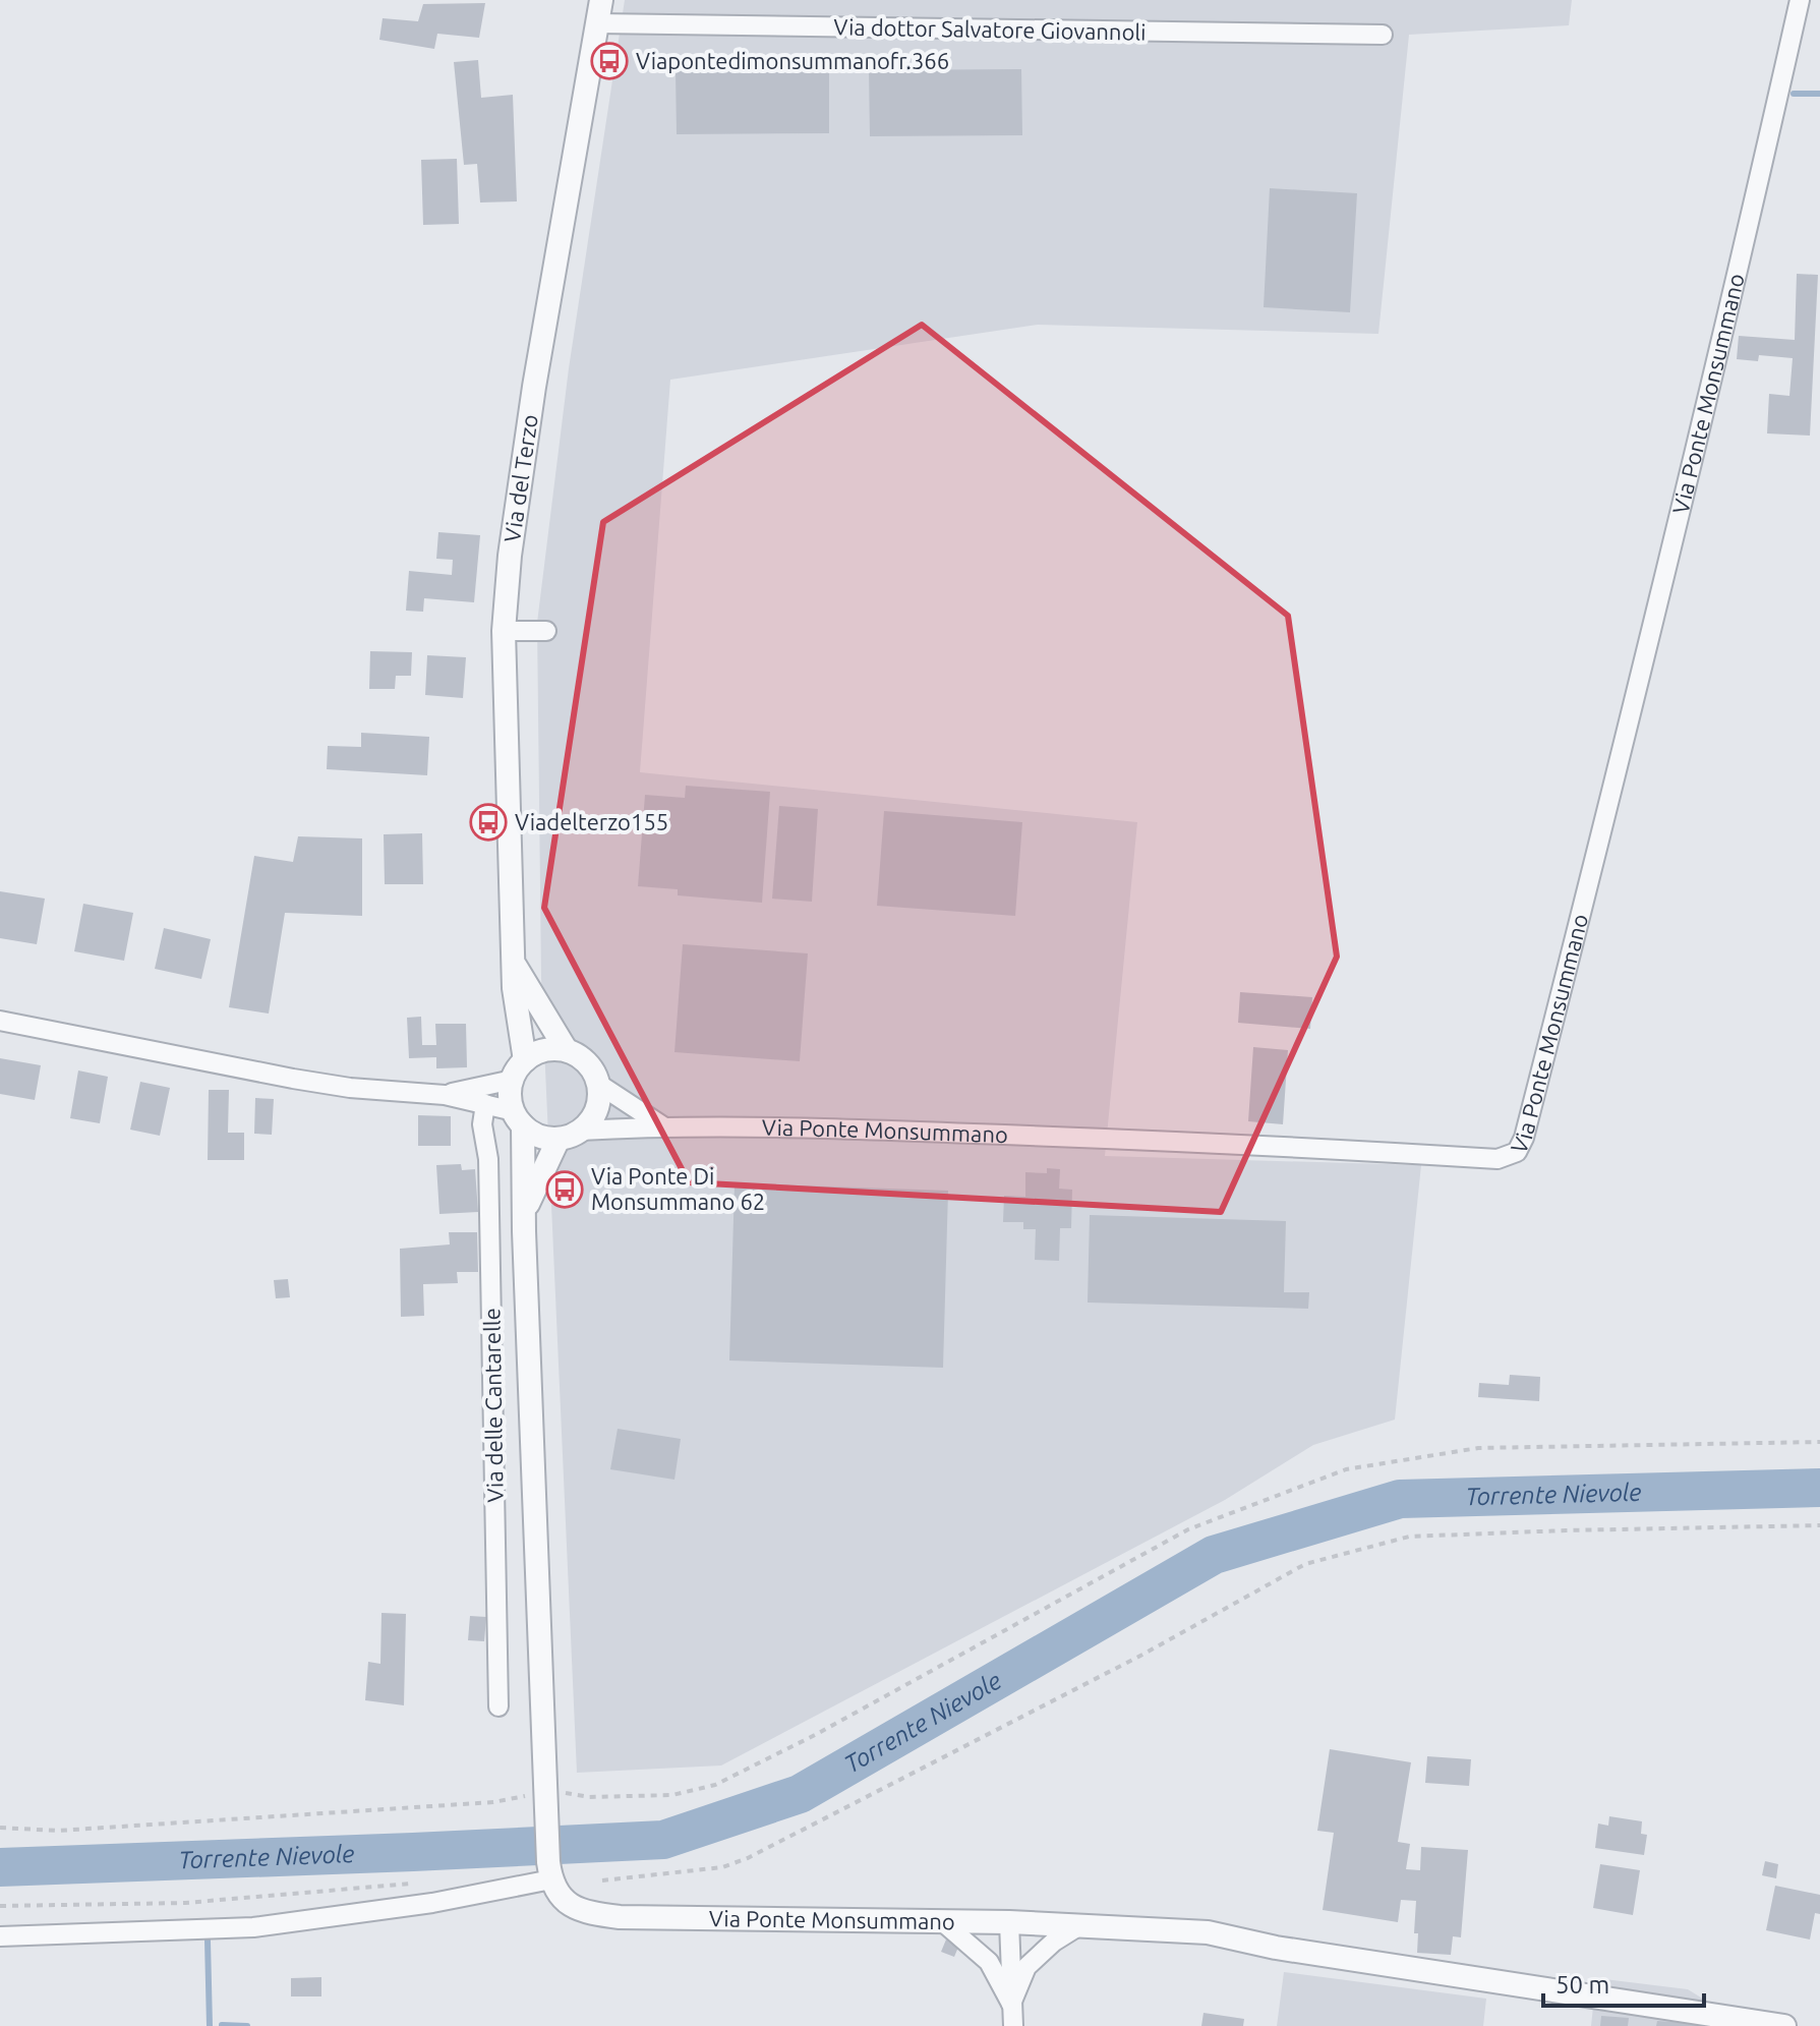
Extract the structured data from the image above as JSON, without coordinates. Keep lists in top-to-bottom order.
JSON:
{
  "streets": {
    "street": [
      "Via dottor Salvatore Giovannoli",
      "Via Ponte Monsummano",
      "Via del Terzo",
      "Via delle Cantarelle"
    ]
  },
  "crossings": [
    ["Via dottor Salvatore Giovannoli", "Via del Terzo"],
    ["Via Ponte Monsummano", "Via del Terzo"]
  ],
  "water": ["Torrente Nievole"],
  "places": {
    "bus stop": ["Viapontedimonsummanofr.366", "Viadelterzo155", "Via Ponte Di Monsummano 62"]
  },
  "scale_bar": "50 m"
}
